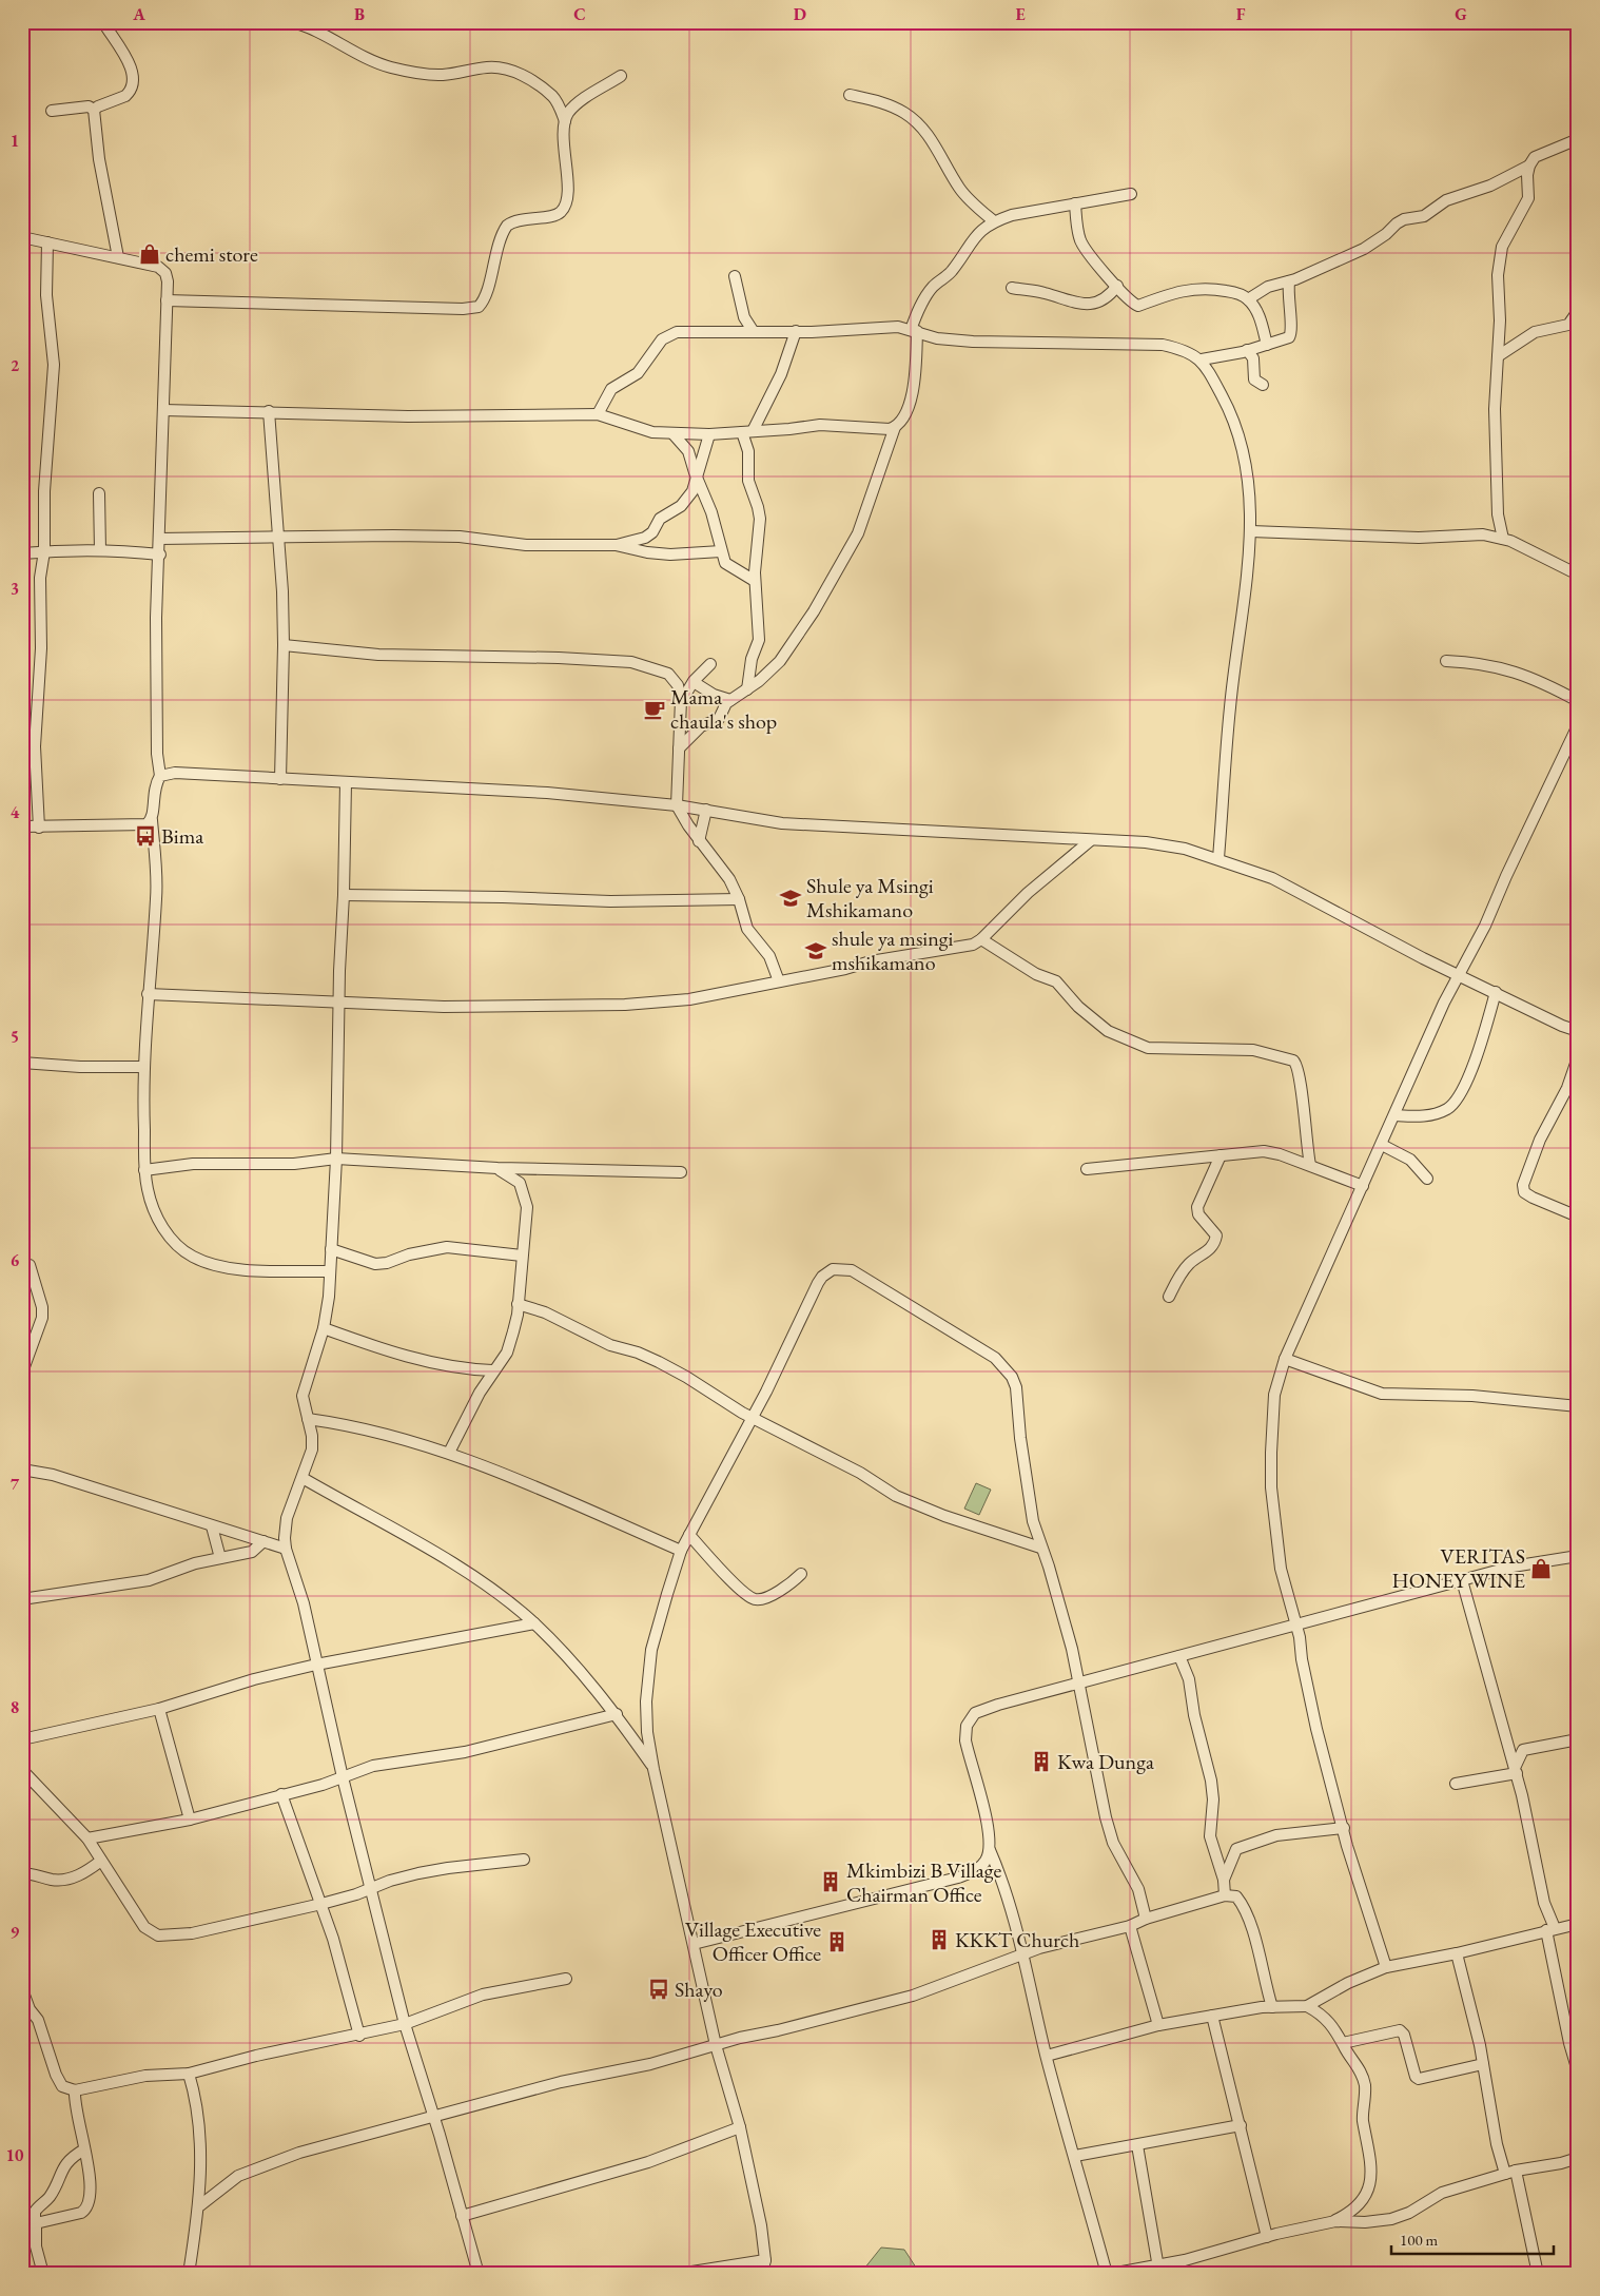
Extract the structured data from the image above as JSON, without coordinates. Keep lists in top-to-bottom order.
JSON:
{
  "places": {
    "shop": ["chemi store", "VERITAS HONEY WINE"],
    "cafe": ["Mama chaula's shop"],
    "bus stop": ["Bima", "Shayo"],
    "school or university": ["Shule ya Msingi Mshikamano", "shule ya msingi mshikamano"],
    "building": [
      "Kwa Dunga",
      "Mkimbizi B Village Chairman Office",
      "KKKT Church",
      "Village Executive Officer Office"
    ]
  },
  "scale_bar": "100 m",
  "grid": {
    "columns": [
      "A",
      "B",
      "C",
      "D",
      "E",
      "F",
      "G"
    ],
    "rows": [
      "1",
      "2",
      "3",
      "4",
      "5",
      "6",
      "7",
      "8",
      "9",
      "10"
    ]
  }
}
